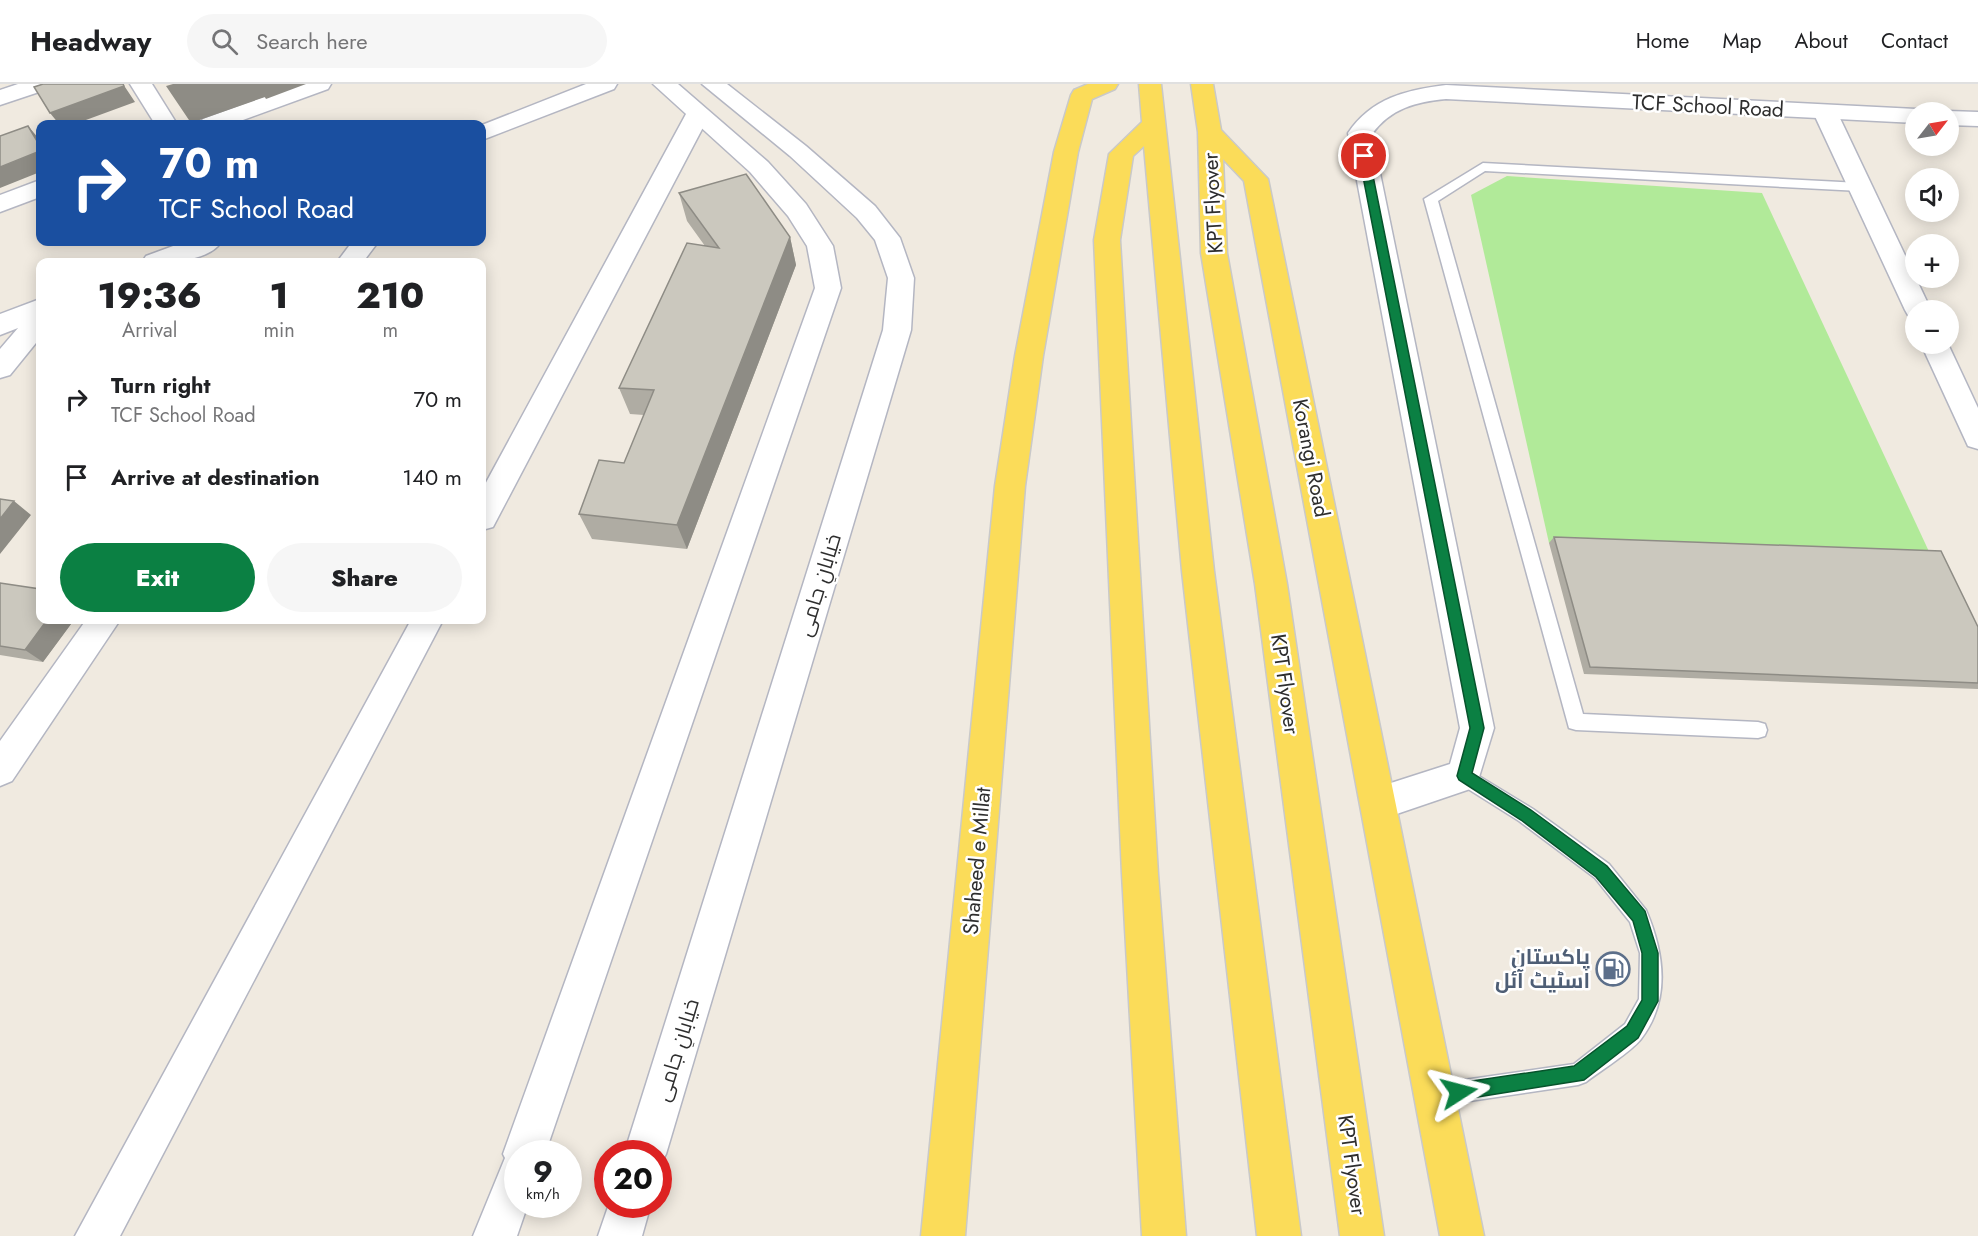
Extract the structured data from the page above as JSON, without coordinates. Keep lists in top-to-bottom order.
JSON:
{
  "streets": {
    "main road": ["KPT Flyover", "Korangi Road", "Shaheed e Millat"],
    "street": ["TCF School Road", "خیابانِ جامی"]
  },
  "crossings": [
    ["KPT Flyover", "Korangi Road"]
  ],
  "places": {
    "fuel station": ["پاکستان اسٹیٹ آئل"]
  },
  "north": "top right",
  "page": {
    "header": "Headway",
    "search": "Search here",
    "nav": [
      "Home",
      "Map",
      "About",
      "Contact"
    ],
    "map_buttons": ["+", "−"],
    "turn": ["70 m", "TCF School Road"],
    "eta": [
      "19:36",
      "Arrival",
      "1",
      "min",
      "210",
      "m"
    ],
    "list": [
      {
        "name": "Turn right",
        "note": "TCF School Road",
        "value": "70 m"
      },
      {
        "name": "Arrive at destination",
        "value": "140 m"
      }
    ],
    "buttons": ["Exit", "Share"],
    "speed": "9 km/h",
    "limit": "20"
  }
}
